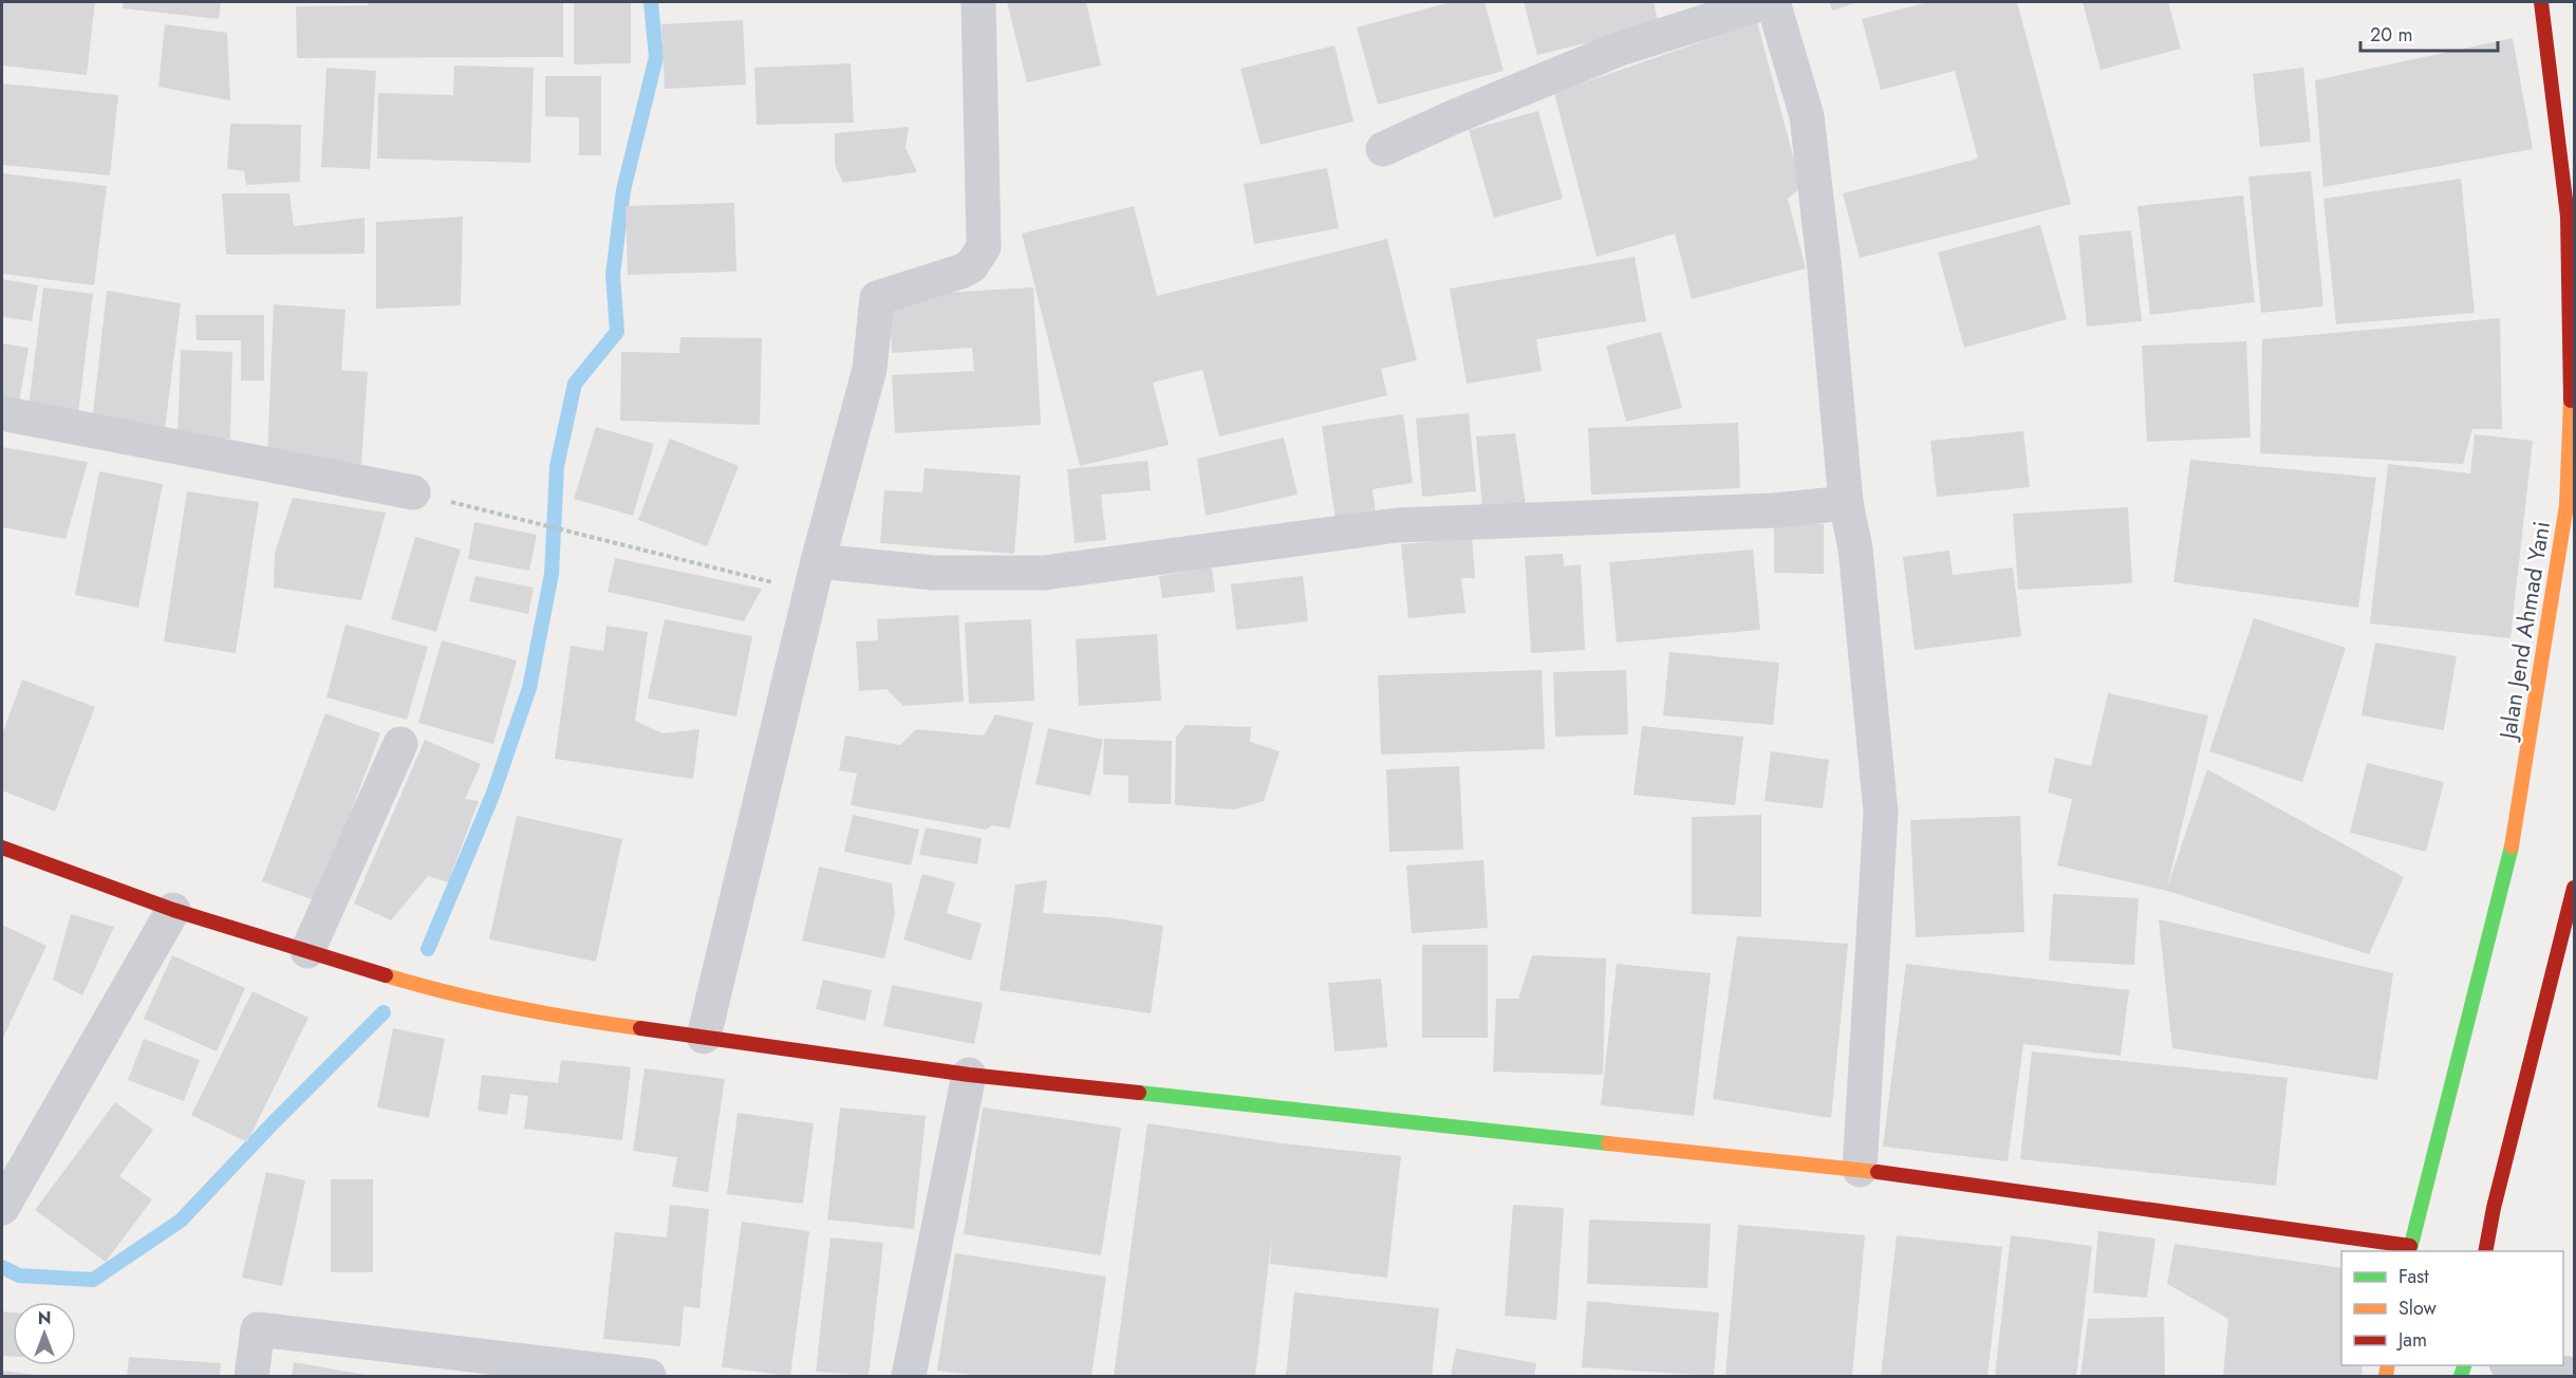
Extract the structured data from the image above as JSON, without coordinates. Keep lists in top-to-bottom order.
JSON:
{
  "streets": {
    "street": ["Jalan Jend Ahmad Yani"]
  },
  "legend": ["Fast", "Slow", "Jam"],
  "scale_bar": "20 m",
  "north": "top"
}
